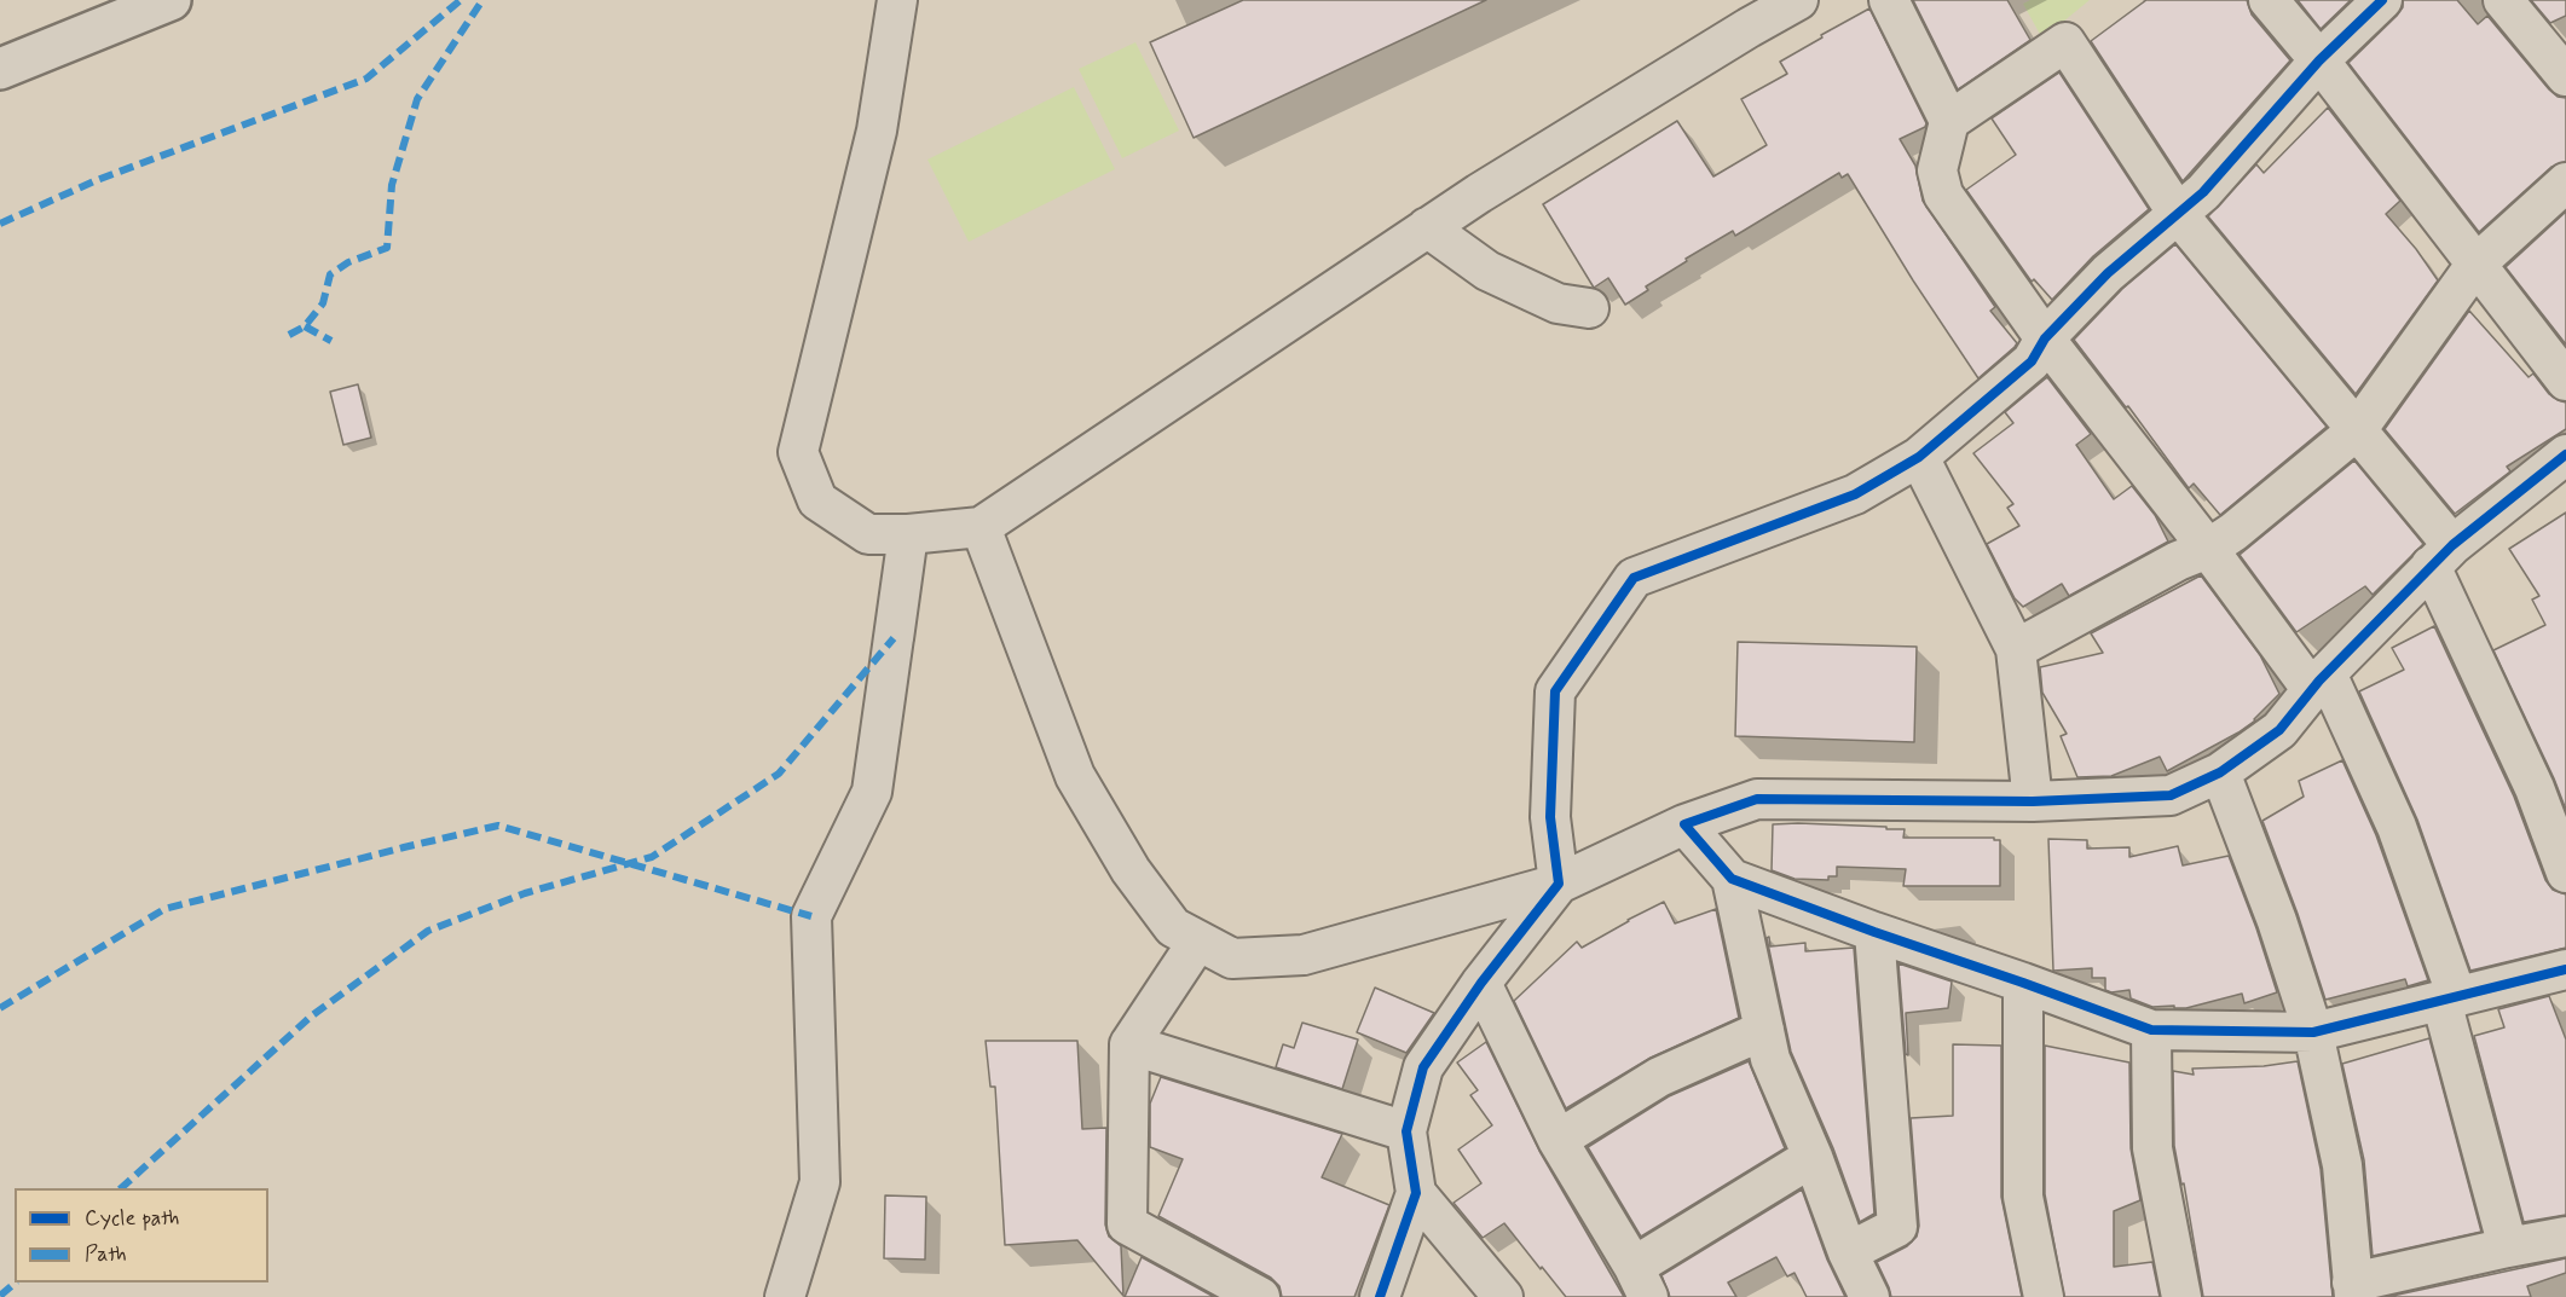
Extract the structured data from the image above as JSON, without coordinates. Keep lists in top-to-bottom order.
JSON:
{
  "legend": ["Cycle path", "Path"]
}
